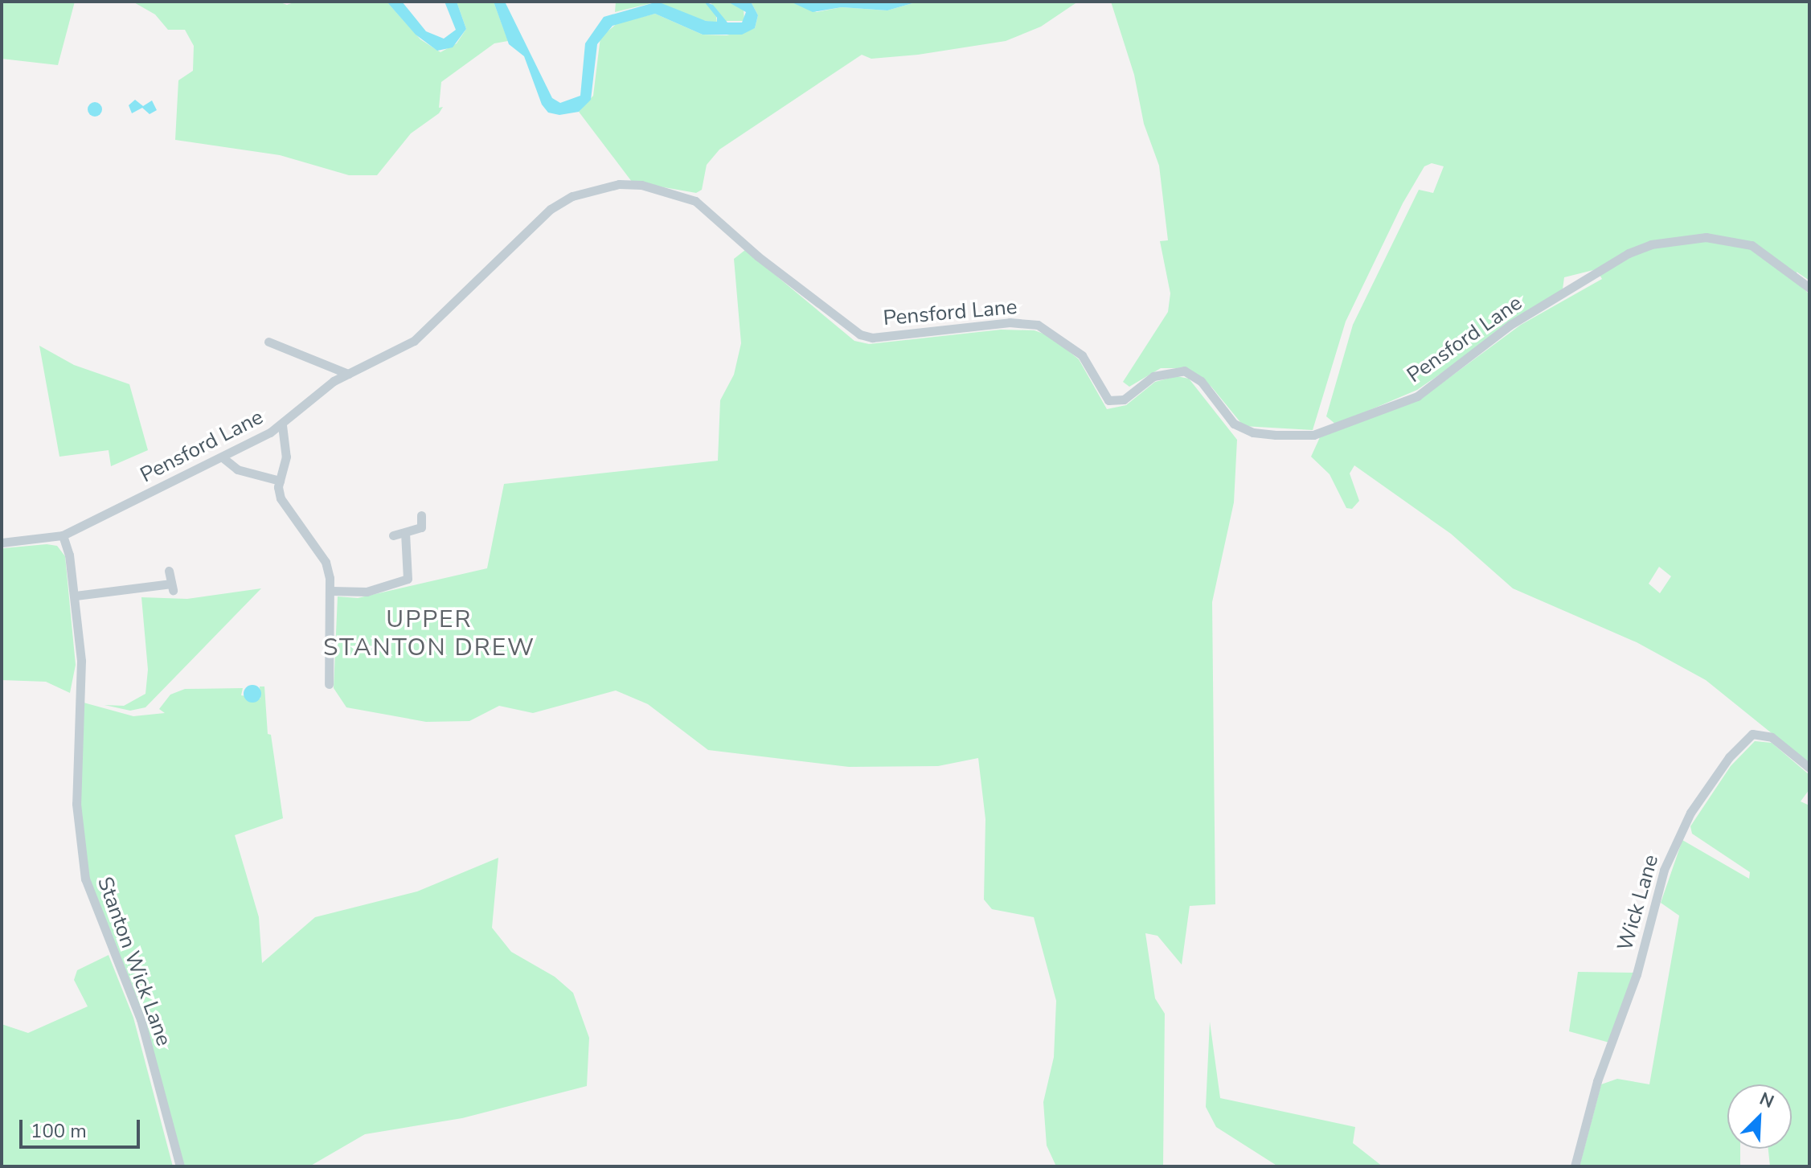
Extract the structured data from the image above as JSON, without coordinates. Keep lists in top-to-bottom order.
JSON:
{
  "streets": {
    "street": ["Pensford Lane", "Wick Lane", "Stanton Wick Lane"]
  },
  "crossings": [
    ["Pensford Lane", "Stanton Wick Lane"]
  ],
  "districts": ["UPPER STANTON DREW"],
  "scale_bar": "100 m",
  "north": "top right"
}
